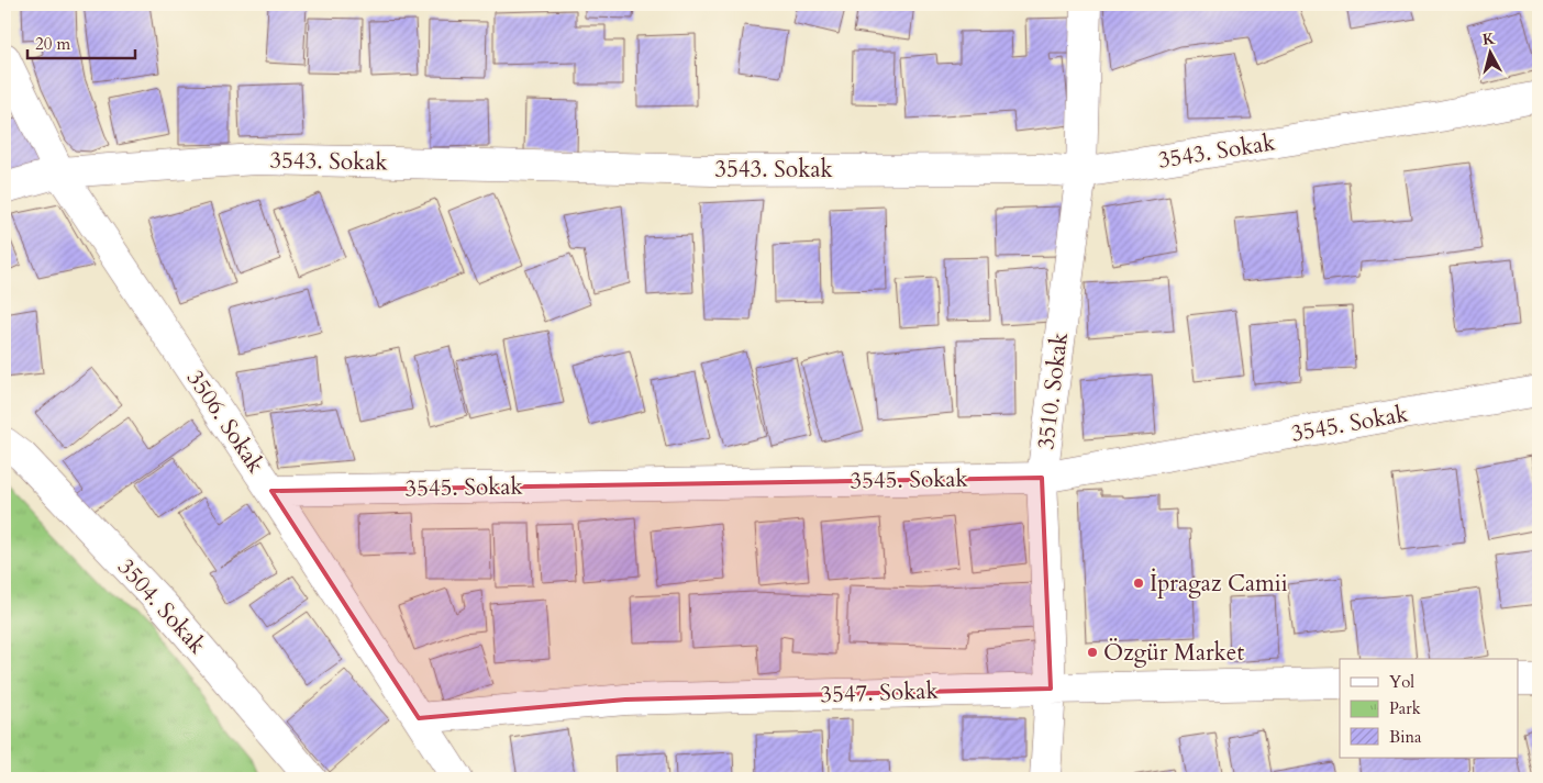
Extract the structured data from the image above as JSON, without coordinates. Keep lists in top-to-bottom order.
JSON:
{
  "streets": {
    "street": [
      "3543. Sokak",
      "3510. Sokak",
      "3506. Sokak",
      "3545. Sokak",
      "3504. Sokak",
      "3547. Sokak"
    ]
  },
  "crossings": [
    ["3543. Sokak", "3510. Sokak"],
    ["3543. Sokak", "3506. Sokak"],
    ["3510. Sokak", "3545. Sokak"],
    ["3510. Sokak", "3547. Sokak"],
    ["3506. Sokak", "3545. Sokak"],
    ["3506. Sokak", "3547. Sokak"]
  ],
  "places": ["İpragaz Camii", "Özgür Market"],
  "legend": ["Yol", "Park", "Bina"],
  "scale_bar": "20 m",
  "north": "top"
}
